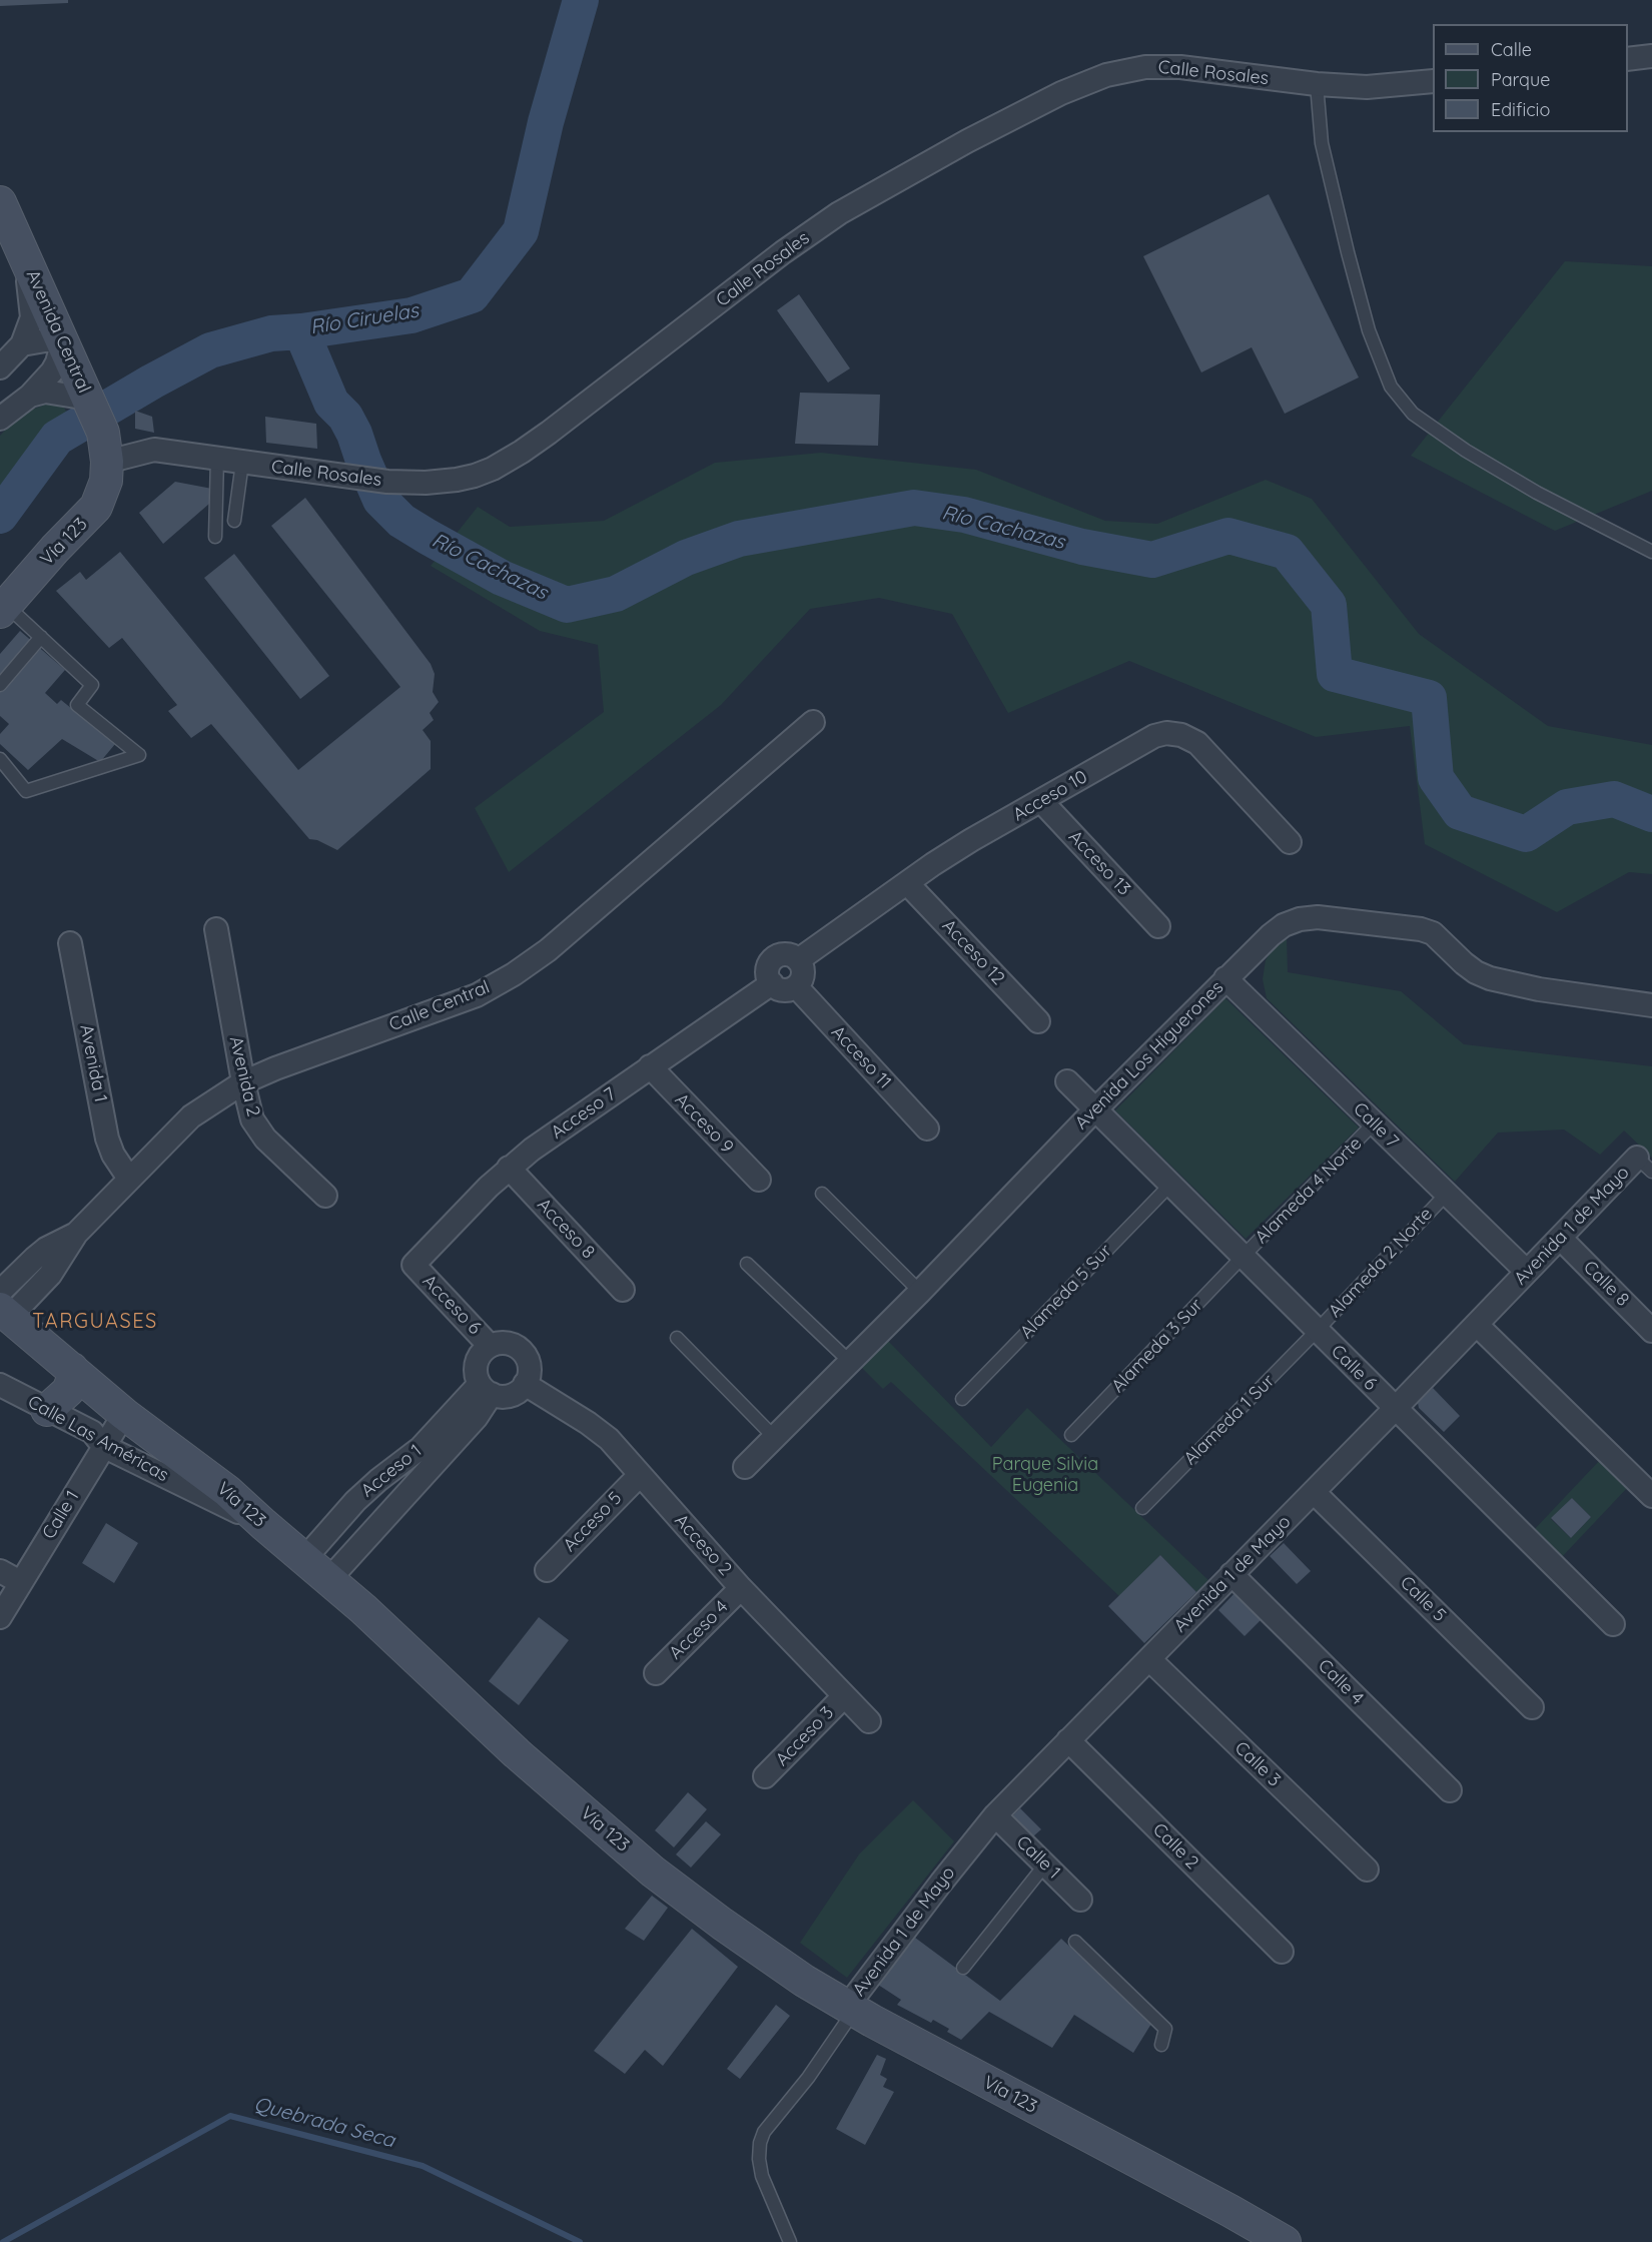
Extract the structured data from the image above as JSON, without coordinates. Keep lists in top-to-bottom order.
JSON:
{
  "streets": {
    "main road": ["Avenida Central", "Vía 123"],
    "street": [
      "Calle Rosales",
      "Acceso 10",
      "Acceso 13",
      "Acceso 12",
      "Calle Central",
      "Avenida Los Higuerones",
      "Acceso 11",
      "Avenida 1",
      "Avenida 2",
      "Acceso 7",
      "Acceso 9",
      "Calle 7",
      "Avenida 1 de Mayo",
      "Acceso 8",
      "Calle 8",
      "Acceso 6",
      "Calle 6",
      "Calle Las Américas",
      "Acceso 1",
      "Calle 1",
      "Acceso 5",
      "Acceso 2",
      "Calle 5",
      "Acceso 4",
      "Calle 4",
      "Acceso 3",
      "Calle 3",
      "Calle 2"
    ],
    "lane": [
      "Alameda 4 Norte",
      "Alameda 2 Norte",
      "Alameda 5 Sur",
      "Alameda 3 Sur",
      "Alameda 1 Sur"
    ]
  },
  "crossings": [
    ["Calle Rosales", "Avenida Central"],
    ["Calle Rosales", "Vía 123"],
    ["Avenida Central", "Vía 123"],
    ["Vía 123", "Calle Central"],
    ["Vía 123", "Avenida 1 de Mayo"],
    ["Vía 123", "Calle Las Américas"],
    ["Vía 123", "Acceso 1"],
    ["Vía 123", "Calle 1"],
    ["Acceso 10", "Acceso 13"],
    ["Acceso 10", "Acceso 12"],
    ["Acceso 10", "Acceso 11"],
    ["Acceso 10", "Acceso 7"],
    ["Calle Central", "Avenida 1"],
    ["Calle Central", "Avenida 2"],
    ["Avenida Los Higuerones", "Calle 7"],
    ["Avenida Los Higuerones", "Calle 6"],
    ["Acceso 11", "Acceso 7"],
    ["Acceso 7", "Acceso 9"],
    ["Acceso 7", "Acceso 8"],
    ["Acceso 7", "Acceso 6"],
    ["Calle 7", "Alameda 4 Norte"],
    ["Calle 7", "Avenida 1 de Mayo"],
    ["Calle 7", "Alameda 2 Norte"],
    ["Alameda 4 Norte", "Alameda 3 Sur"],
    ["Alameda 4 Norte", "Calle 6"],
    ["Avenida 1 de Mayo", "Calle 8"],
    ["Avenida 1 de Mayo", "Calle 6"],
    ["Avenida 1 de Mayo", "Calle 1"],
    ["Avenida 1 de Mayo", "Calle 5"],
    ["Avenida 1 de Mayo", "Calle 4"],
    ["Avenida 1 de Mayo", "Calle 3"],
    ["Avenida 1 de Mayo", "Calle 2"],
    ["Alameda 2 Norte", "Calle 6"],
    ["Alameda 2 Norte", "Alameda 1 Sur"],
    ["Alameda 5 Sur", "Calle 6"],
    ["Acceso 6", "Acceso 1"],
    ["Acceso 6", "Acceso 2"],
    ["Alameda 3 Sur", "Calle 6"],
    ["Calle 6", "Alameda 1 Sur"],
    ["Calle Las Américas", "Calle 1"],
    ["Acceso 1", "Acceso 2"],
    ["Acceso 5", "Acceso 2"],
    ["Acceso 2", "Acceso 4"],
    ["Acceso 2", "Acceso 3"]
  ],
  "districts": ["TARGUASES"],
  "water": ["Río Ciruelas", "Río Cachazas", "Quebrada Seca"],
  "parks": ["Parque Silvia Eugenia"],
  "legend": ["Calle", "Parque", "Edificio"]
}
